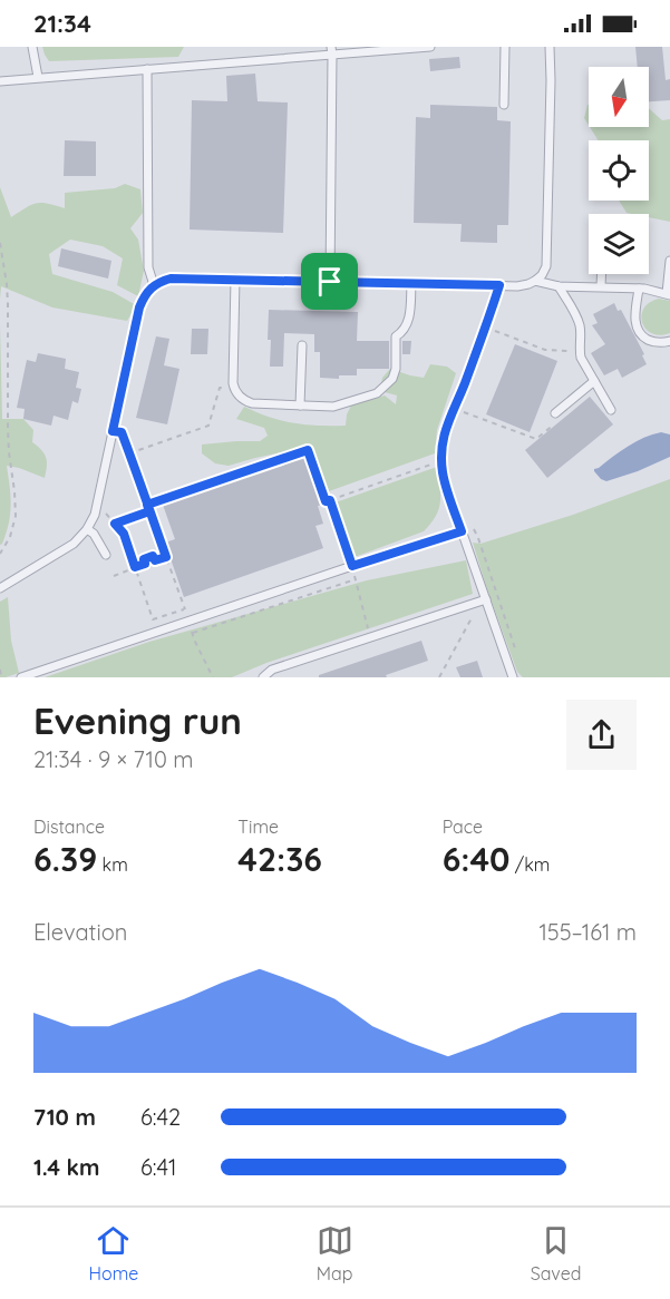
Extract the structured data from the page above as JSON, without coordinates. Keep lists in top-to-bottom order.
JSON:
{
  "north": "bottom",
  "page": {
    "status": "21:34",
    "heading": ["Evening run", "21:34 · 9 × 710 m"],
    "stats": [
      ["Distance", "6.39 km"],
      ["Time", "42:36"],
      ["Pace", "6:40 /km"]
    ],
    "chart": ["Elevation", "155–161 m"],
    "list": [
      {
        "name": "710 m",
        "note": "6:42"
      },
      {
        "name": "1.4 km",
        "note": "6:41"
      }
    ],
    "tabs": ["Home", "Map", "Saved"]
  }
}
